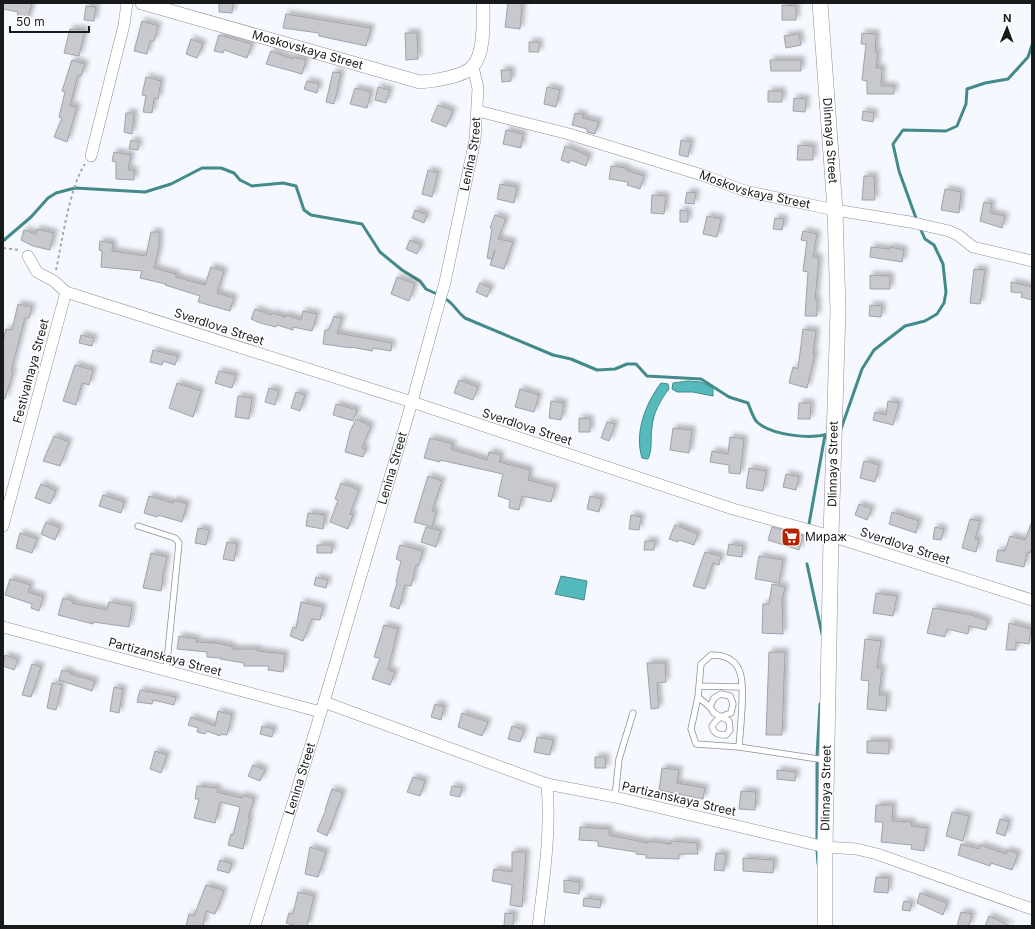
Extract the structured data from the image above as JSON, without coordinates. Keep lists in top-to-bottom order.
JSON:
{
  "streets": {
    "main road": ["Dlinnaya Street"],
    "street": [
      "Moskovskaya Street",
      "Lenina Street",
      "Sverdlova Street",
      "Festivalnaya Street",
      "Partizanskaya Street"
    ]
  },
  "crossings": [
    ["Moskovskaya Street", "Dlinnaya Street"],
    ["Moskovskaya Street", "Lenina Street"],
    ["Dlinnaya Street", "Sverdlova Street"],
    ["Dlinnaya Street", "Partizanskaya Street"],
    ["Lenina Street", "Sverdlova Street"],
    ["Lenina Street", "Partizanskaya Street"],
    ["Sverdlova Street", "Festivalnaya Street"]
  ],
  "places": {
    "supermarket": ["Мираж"]
  },
  "scale_bar": "50 m",
  "north": "top"
}
